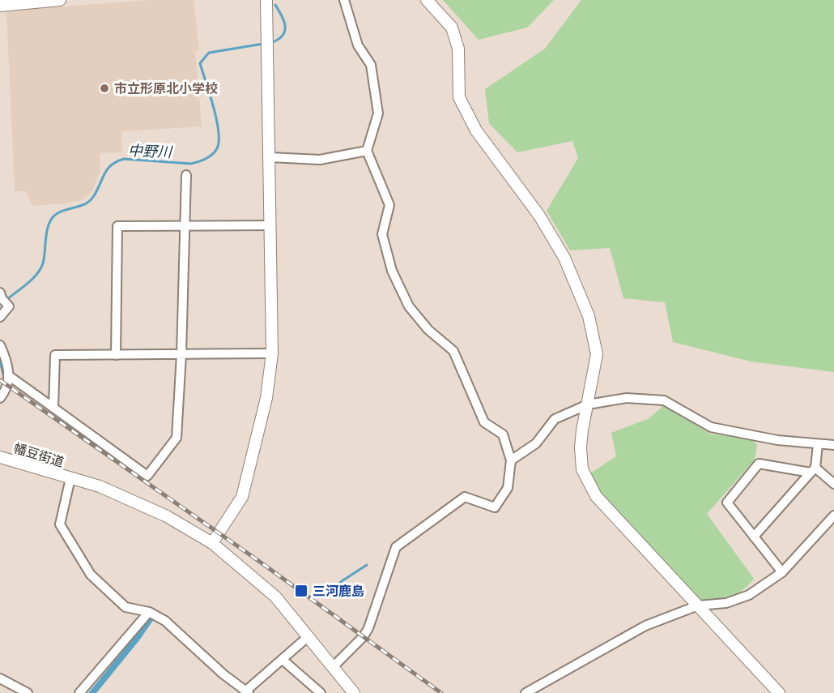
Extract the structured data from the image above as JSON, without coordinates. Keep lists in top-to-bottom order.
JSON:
{
  "streets": {
    "street": ["幡豆街道"]
  },
  "water": ["中野川"],
  "places": {
    "other": ["市立形原北小学校"],
    "transit": ["三河鹿島"]
  }
}
